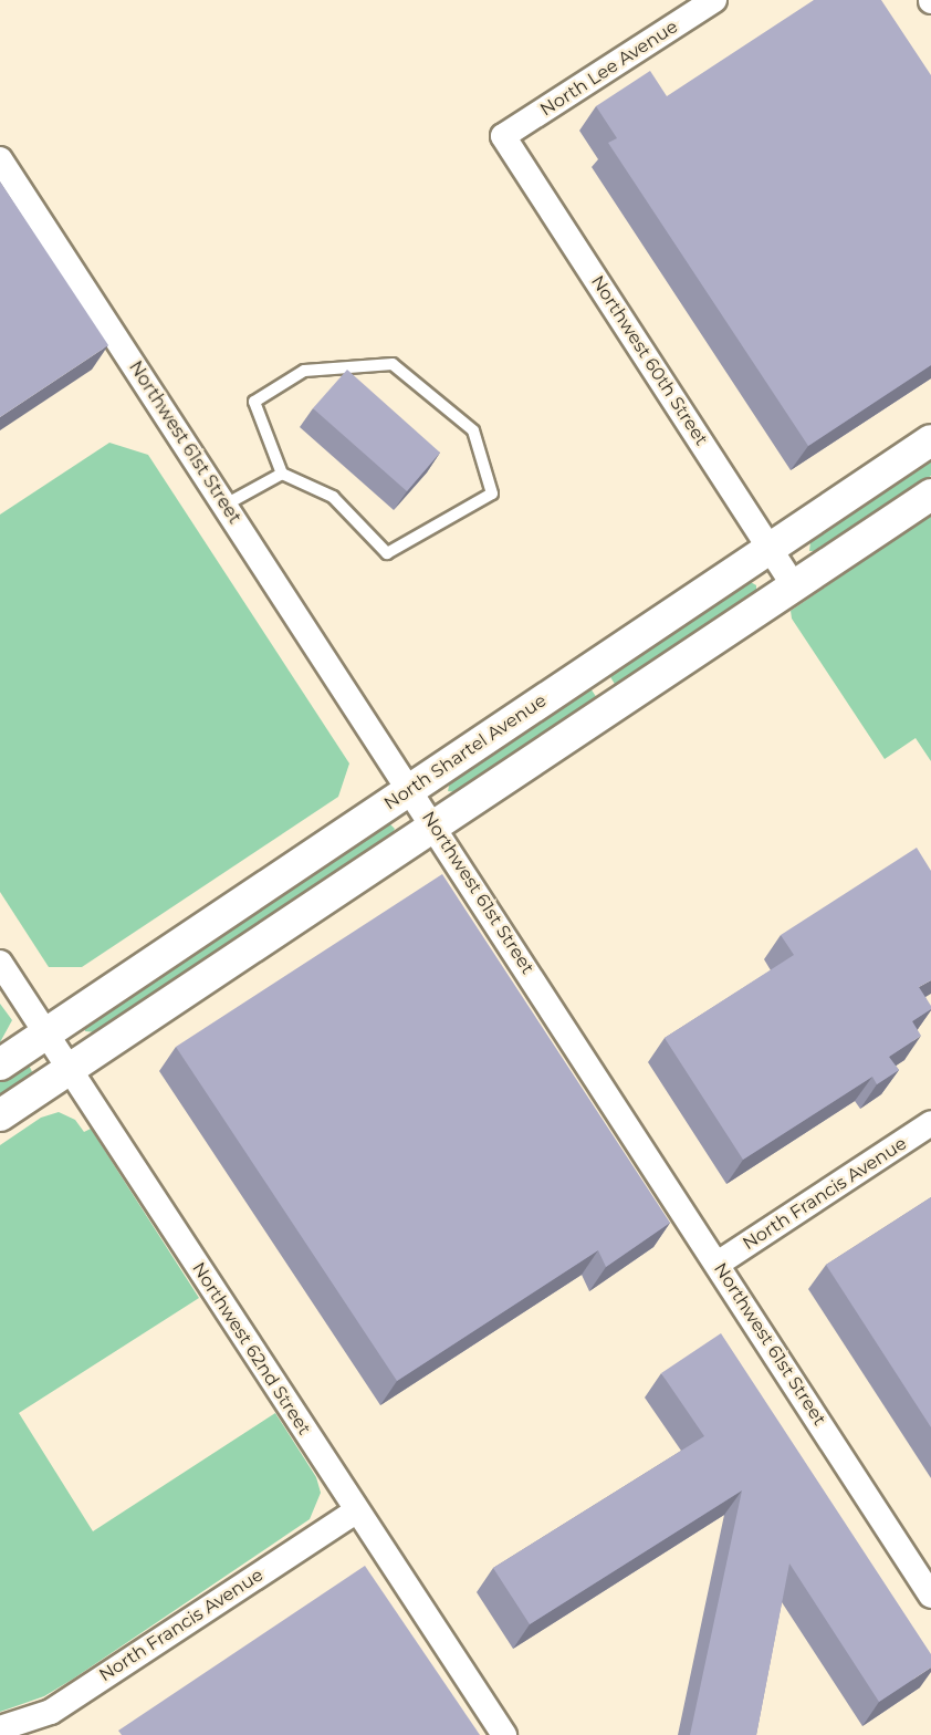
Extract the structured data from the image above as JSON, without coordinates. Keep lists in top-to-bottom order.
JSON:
{
  "streets": {
    "street": [
      "North Lee Avenue",
      "Northwest 60th Street",
      "Northwest 61st Street",
      "North Shartel Avenue",
      "North Francis Avenue",
      "Northwest 62nd Street"
    ]
  },
  "crossings": [
    ["North Lee Avenue", "Northwest 60th Street"],
    ["Northwest 60th Street", "North Shartel Avenue"],
    ["Northwest 61st Street", "North Shartel Avenue"],
    ["Northwest 61st Street", "North Francis Avenue"],
    ["North Shartel Avenue", "Northwest 62nd Street"],
    ["North Francis Avenue", "Northwest 62nd Street"]
  ]
}
